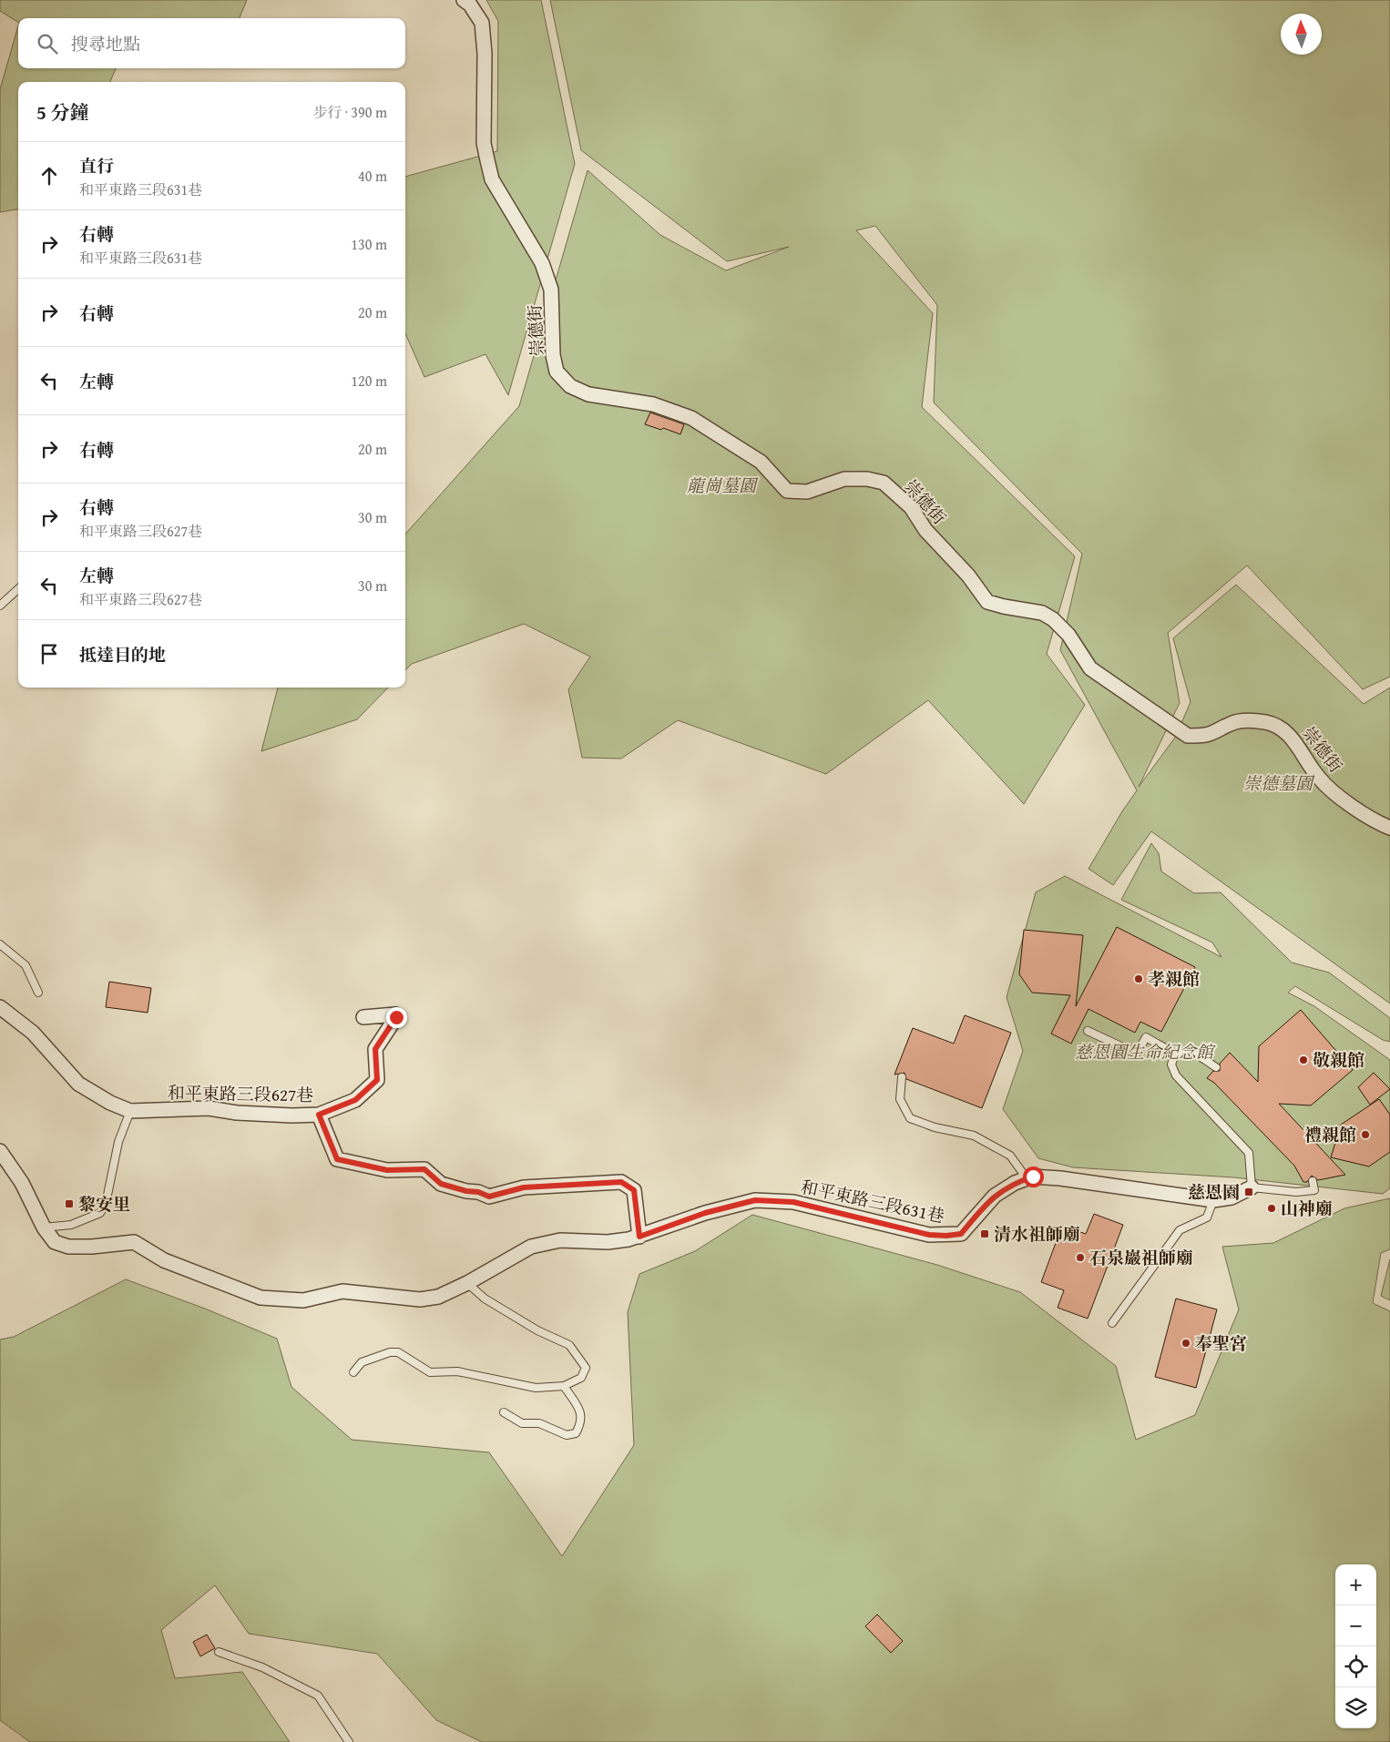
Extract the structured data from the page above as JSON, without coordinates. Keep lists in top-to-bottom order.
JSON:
{
  "streets": {
    "street": ["崇德街", "和平東路三段627巷", "和平東路三段631巷"]
  },
  "parks": ["龍崗墓園", "崇德墓園", "慈恩園生命紀念館"],
  "places": {
    "other": [
      "孝親館",
      "敬親館",
      "禮親館",
      "山神廟",
      "石泉巖祖師廟",
      "奉聖宮"
    ],
    "transit": ["慈恩園", "黎安里", "清水祖師廟"]
  },
  "north": "top",
  "page": {
    "search": "搜尋地點",
    "heading": ["5 分鐘", "步行 · 390 m"],
    "list": [
      ["直行", "和平東路三段631巷", "40 m"],
      ["右轉", "和平東路三段631巷", "130 m"],
      ["右轉", "20 m"],
      ["左轉", "120 m"],
      ["右轉", "20 m"],
      ["右轉", "和平東路三段627巷", "30 m"],
      ["左轉", "和平東路三段627巷", "30 m"],
      "抵達目的地"
    ],
    "map_buttons": ["+", "−"]
  }
}
